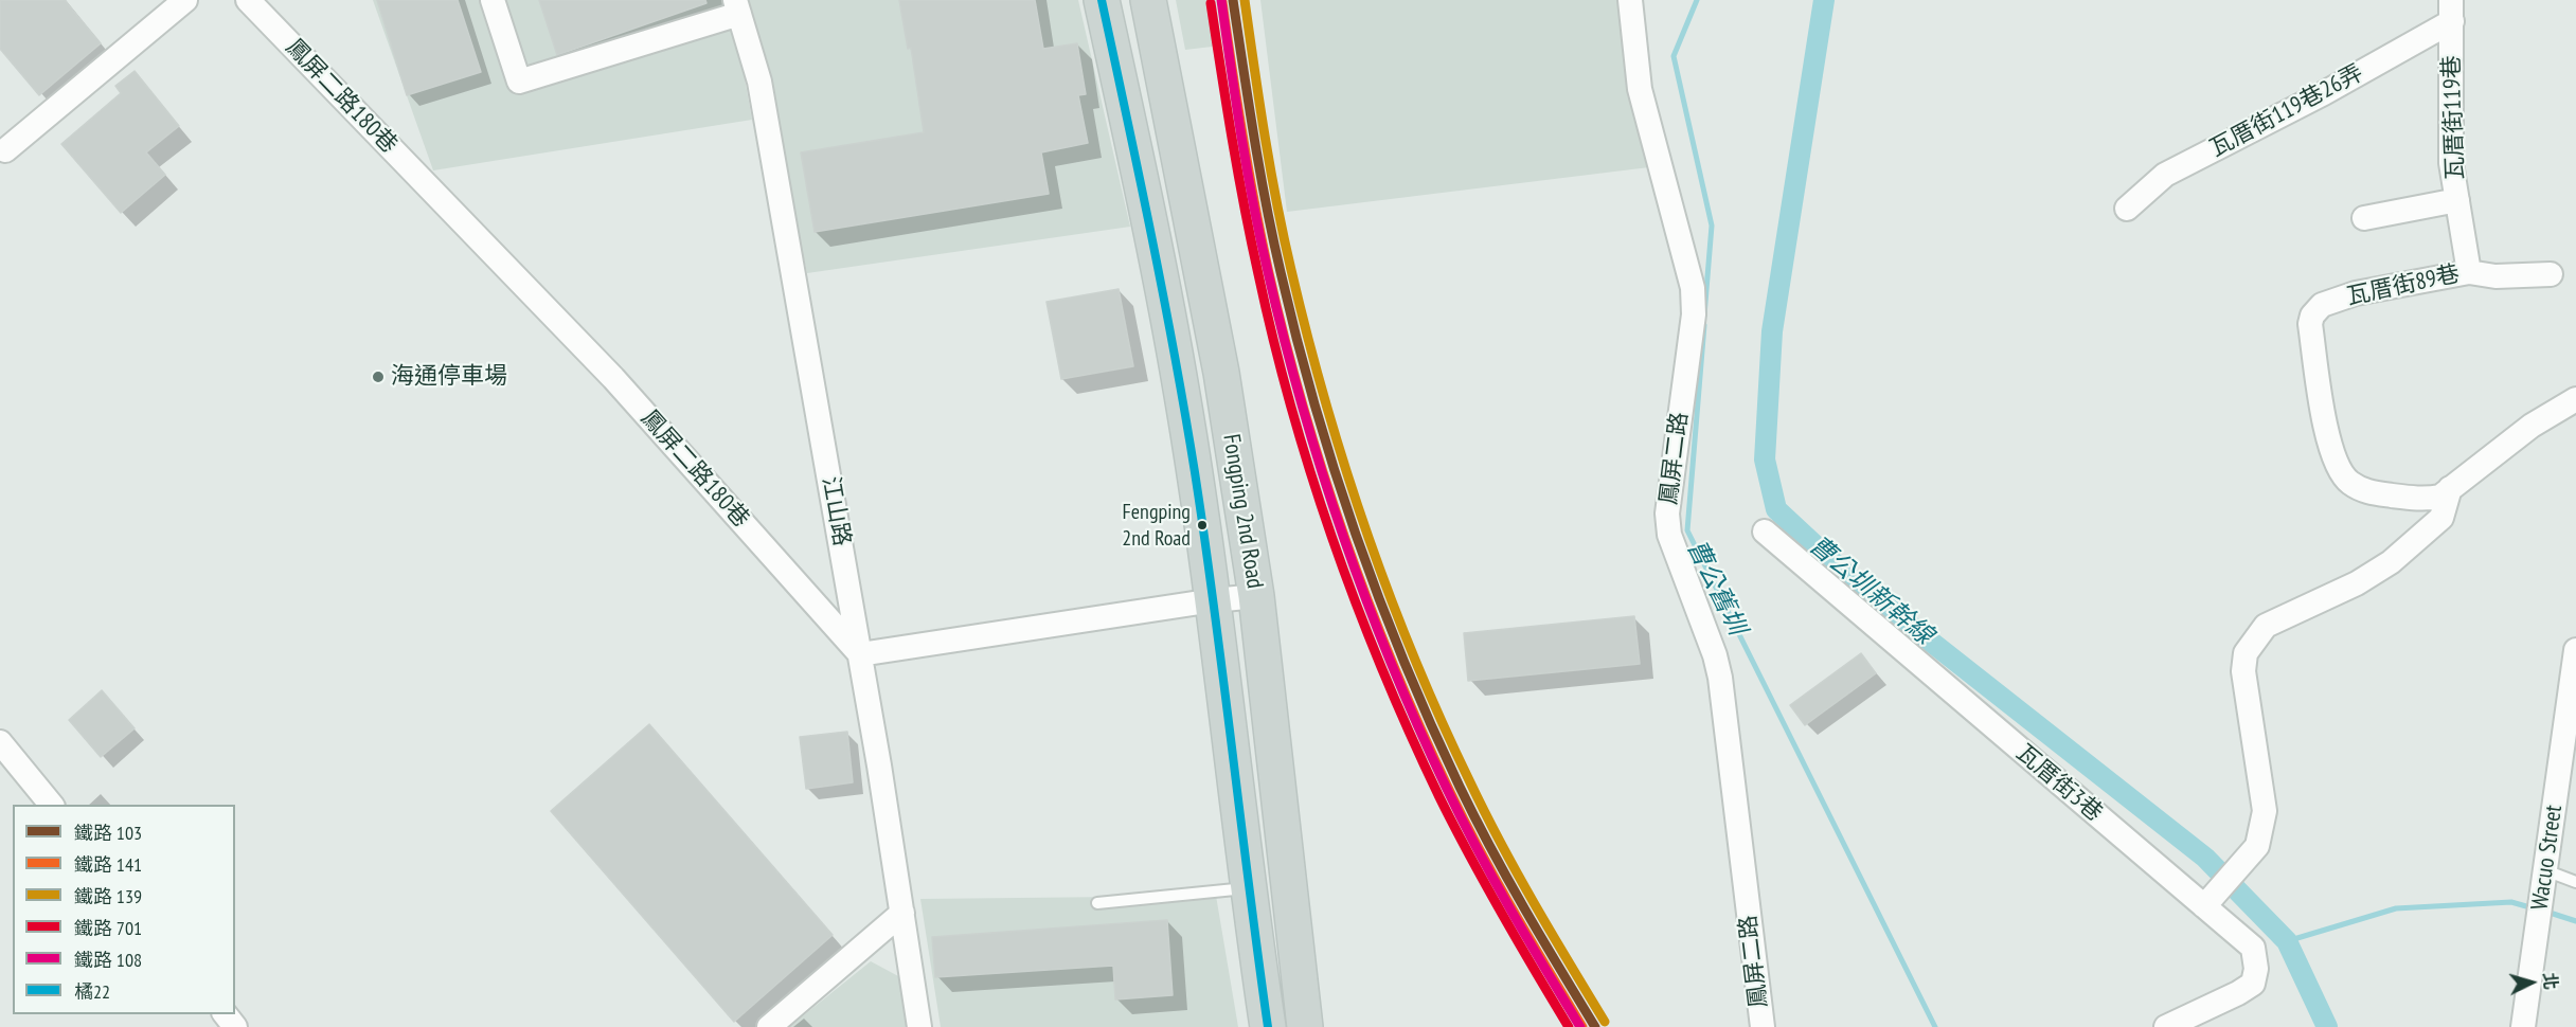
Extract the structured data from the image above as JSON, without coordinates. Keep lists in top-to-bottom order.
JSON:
{
  "streets": {
    "main road": ["Fongping 2nd Road"],
    "street": [
      "鳳屏二路180巷",
      "瓦厝街119巷26弄",
      "瓦厝街119巷",
      "瓦厝街89巷",
      "鳳屏二路",
      "江山路",
      "瓦厝街3巷",
      "Wacuo Street"
    ]
  },
  "crossings": [
    ["鳳屏二路180巷", "江山路"],
    ["瓦厝街119巷26弄", "瓦厝街119巷"],
    ["瓦厝街119巷", "瓦厝街89巷"]
  ],
  "water": ["曹公舊圳", "曹公圳新幹線"],
  "places": ["海通停車場", "Fengping 2nd Road"],
  "lines": [
    "rail line 103",
    "rail line 139",
    "rail line 108",
    "transit line 橘22",
    "rail line 141",
    "rail line 701"
  ],
  "legend": [
    "鐵路 103",
    "鐵路 141",
    "鐵路 139",
    "鐵路 701",
    "鐵路 108",
    "橘22"
  ],
  "north": "right"
}
